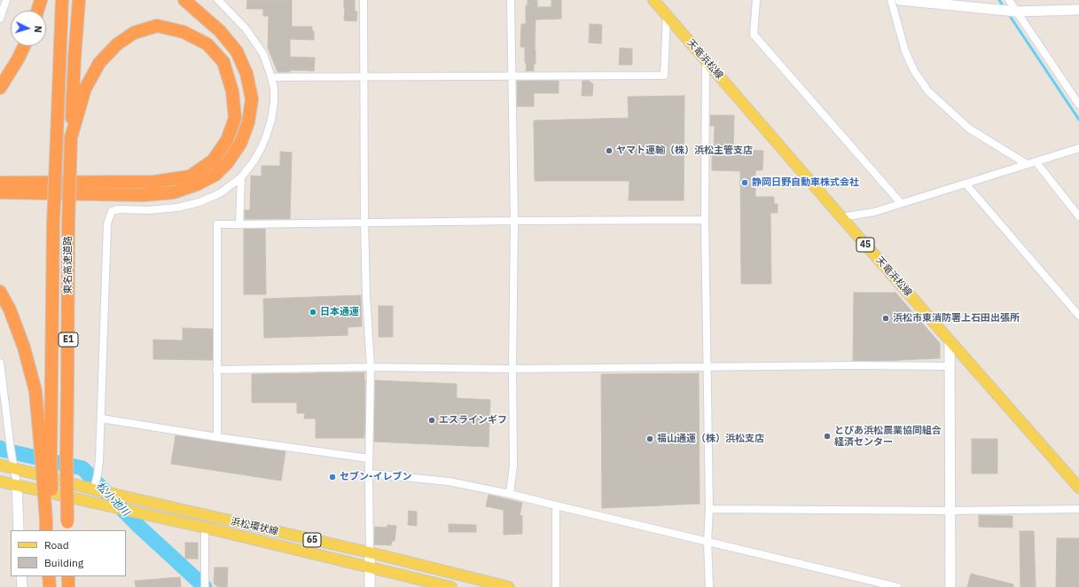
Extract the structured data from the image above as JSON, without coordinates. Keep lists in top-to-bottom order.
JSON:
{
  "streets": {
    "highway": ["東名高速道路", "E1"],
    "main road": [
      "天竜浜松線",
      "45",
      "浜松環状線",
      "65"
    ]
  },
  "water": ["松小池川"],
  "places": [
    "ヤマト運輸（株）浜松主管支店",
    "静岡日野自動車株式会社",
    "日本通運",
    "浜松市東消防署上石田出張所",
    "エスラインギフ",
    "とぴあ浜松農業協同組合 経済センター",
    "福山通運（株）浜松支店",
    "セブン-イレブン"
  ],
  "legend": ["Road", "Building"],
  "north": "right"
}
